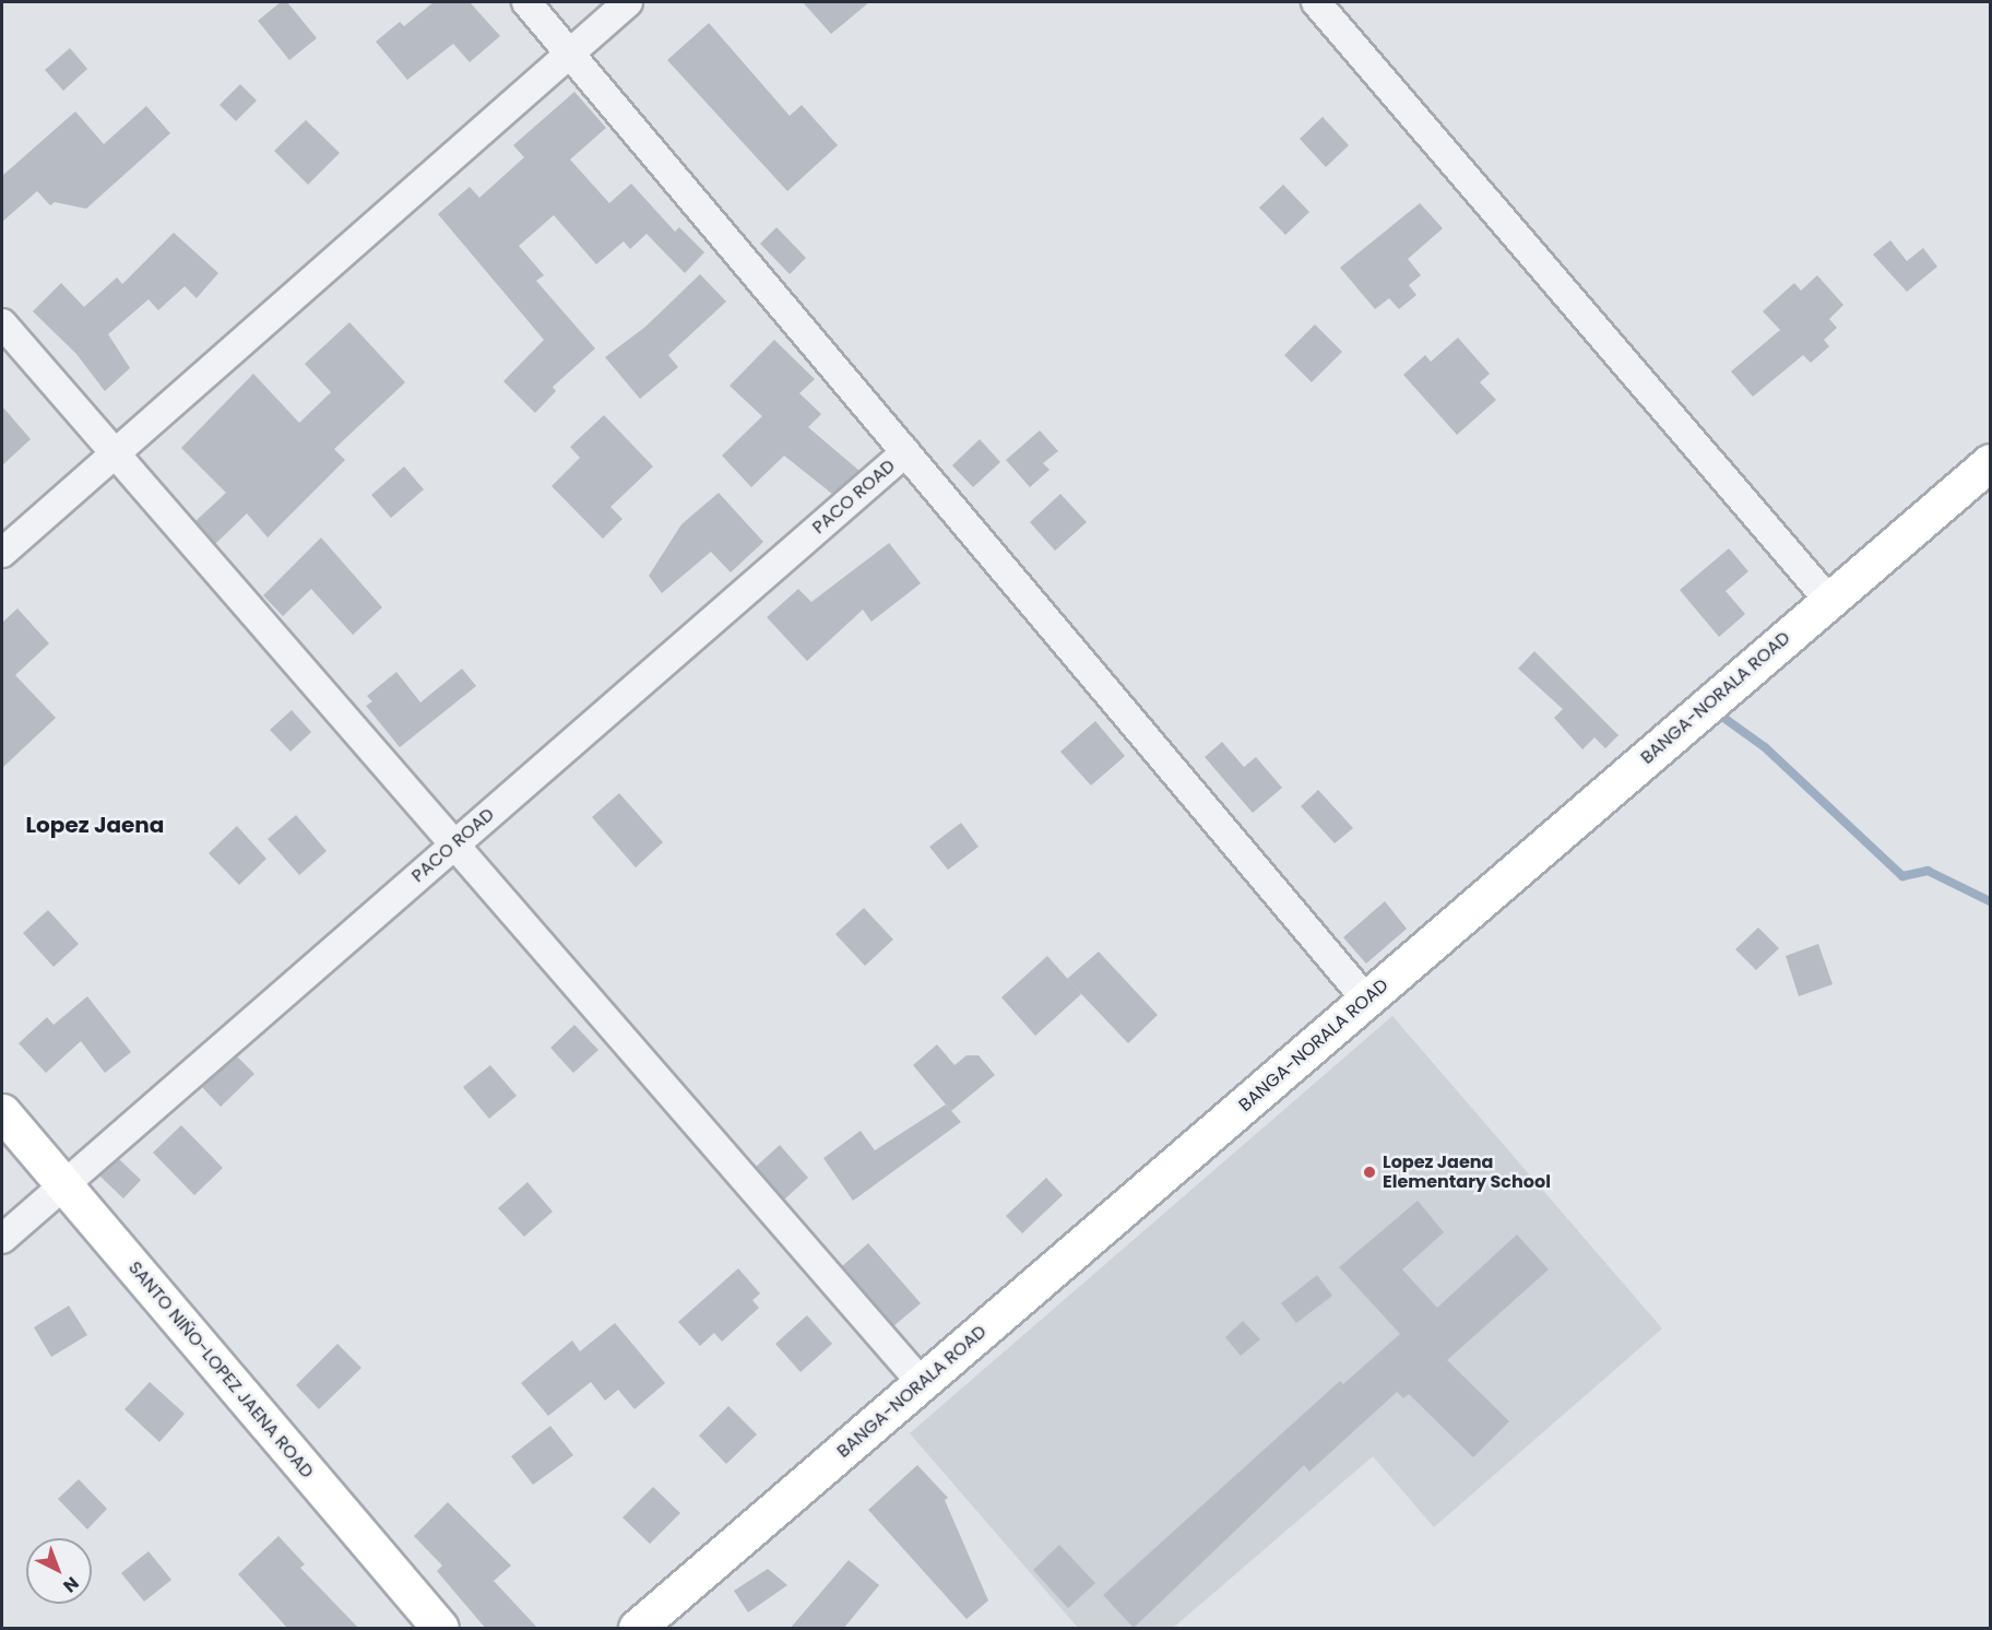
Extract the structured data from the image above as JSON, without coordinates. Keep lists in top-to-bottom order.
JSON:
{
  "streets": {
    "main road": ["BANGA-NORALA ROAD", "SANTO NIÑO-LOPEZ JAENA ROAD"],
    "street": ["PACO ROAD"]
  },
  "crossings": [
    ["PACO ROAD", "SANTO NIÑO-LOPEZ JAENA ROAD"]
  ],
  "districts": ["Lopez Jaena"],
  "places": ["Lopez Jaena Elementary School"],
  "north": "bottom right"
}
